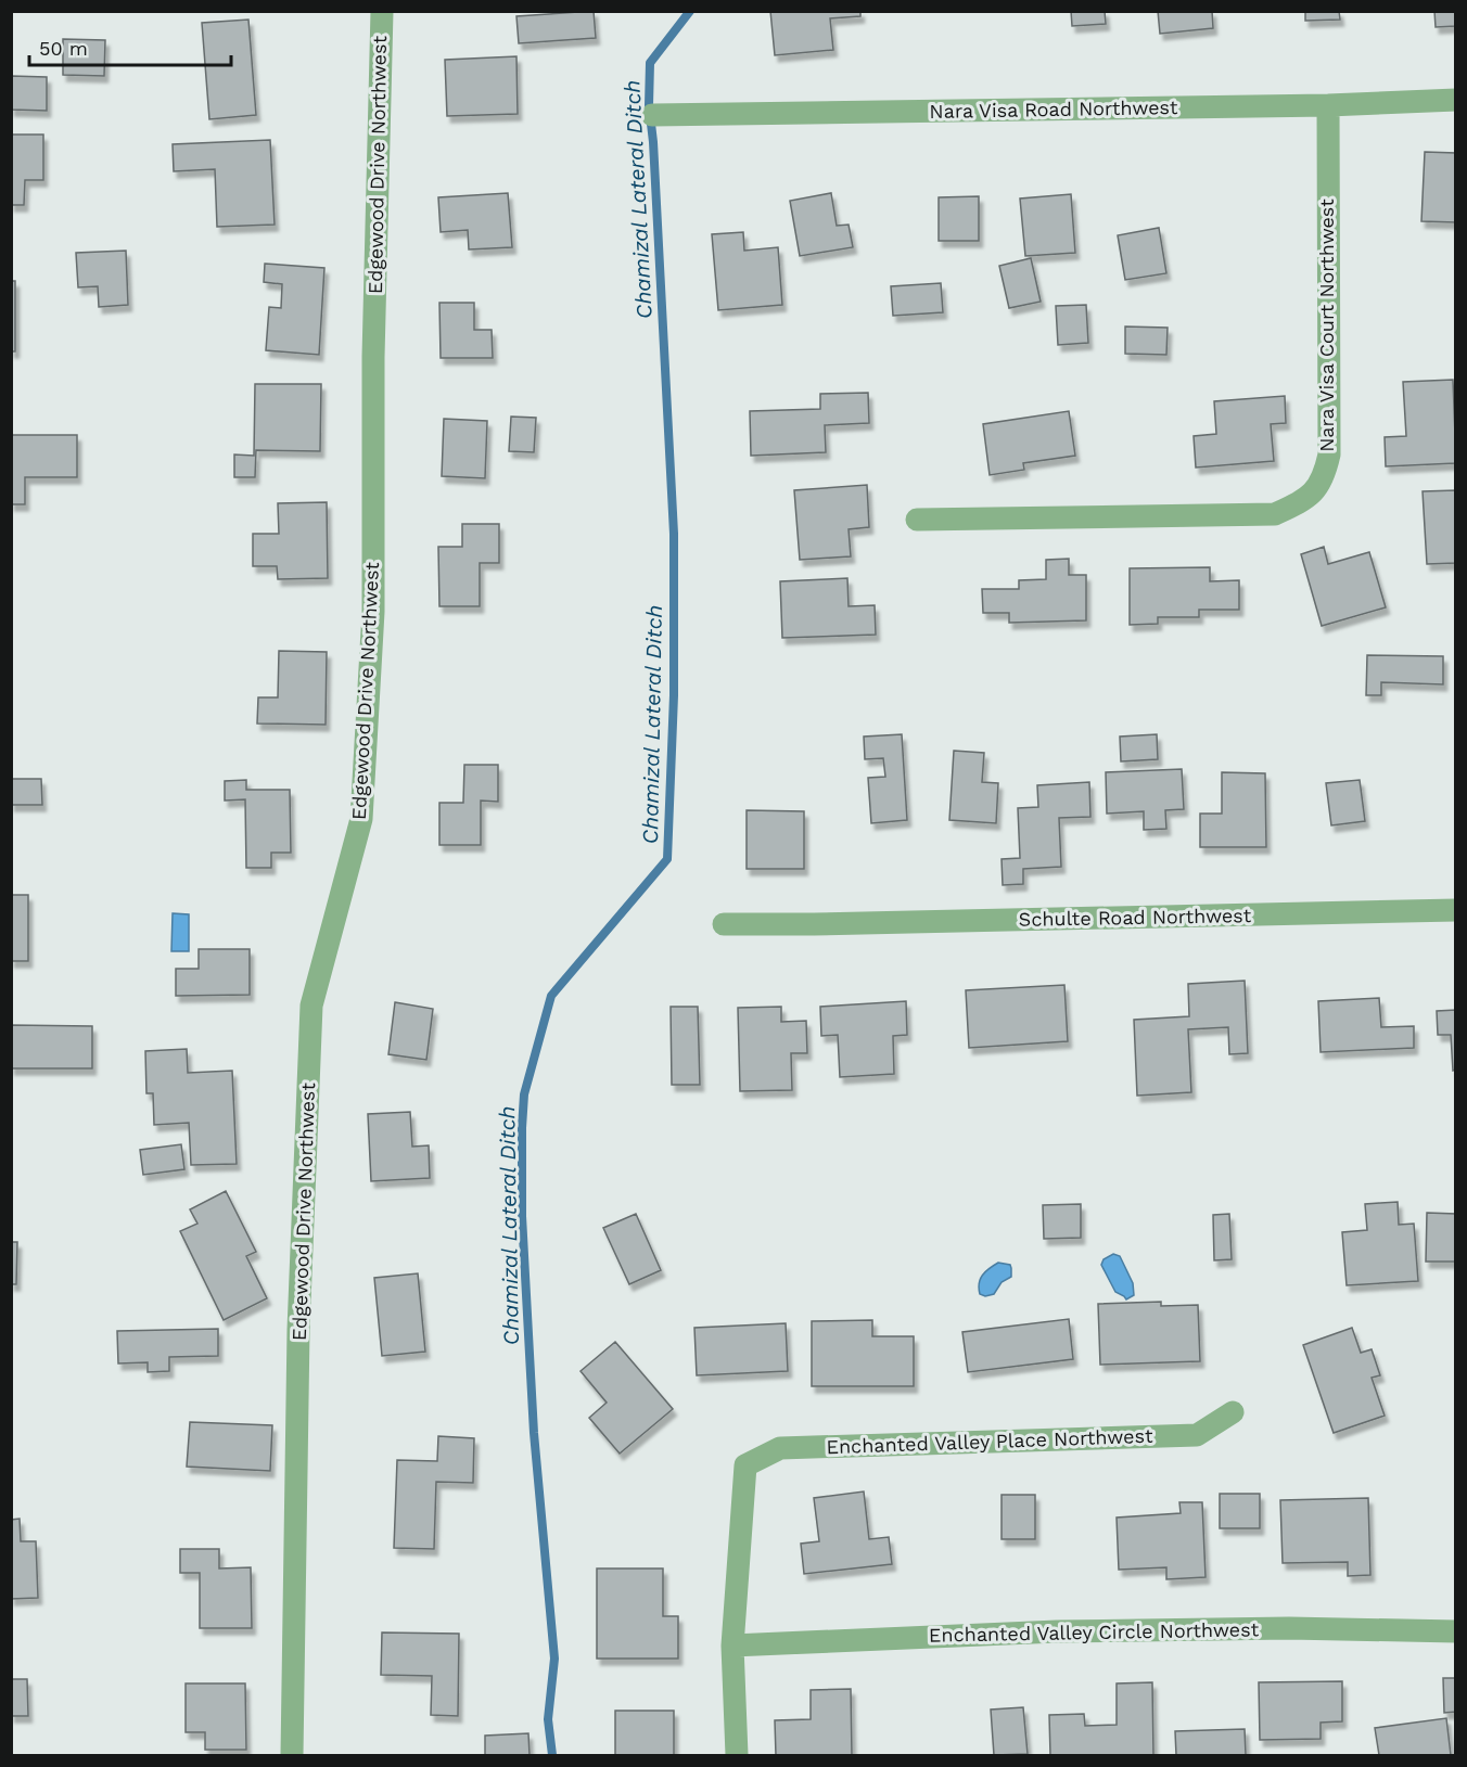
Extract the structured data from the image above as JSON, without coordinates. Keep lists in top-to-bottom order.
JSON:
{
  "streets": {
    "street": [
      "Nara Visa Road Northwest",
      "Edgewood Drive Northwest",
      "Nara Visa Court Northwest",
      "Schulte Road Northwest",
      "Enchanted Valley Place Northwest",
      "Enchanted Valley Circle Northwest"
    ]
  },
  "crossings": [
    ["Nara Visa Road Northwest", "Nara Visa Court Northwest"],
    ["Enchanted Valley Place Northwest", "Enchanted Valley Circle Northwest"]
  ],
  "water": ["Chamizal Lateral Ditch"],
  "scale_bar": "50 m"
}
